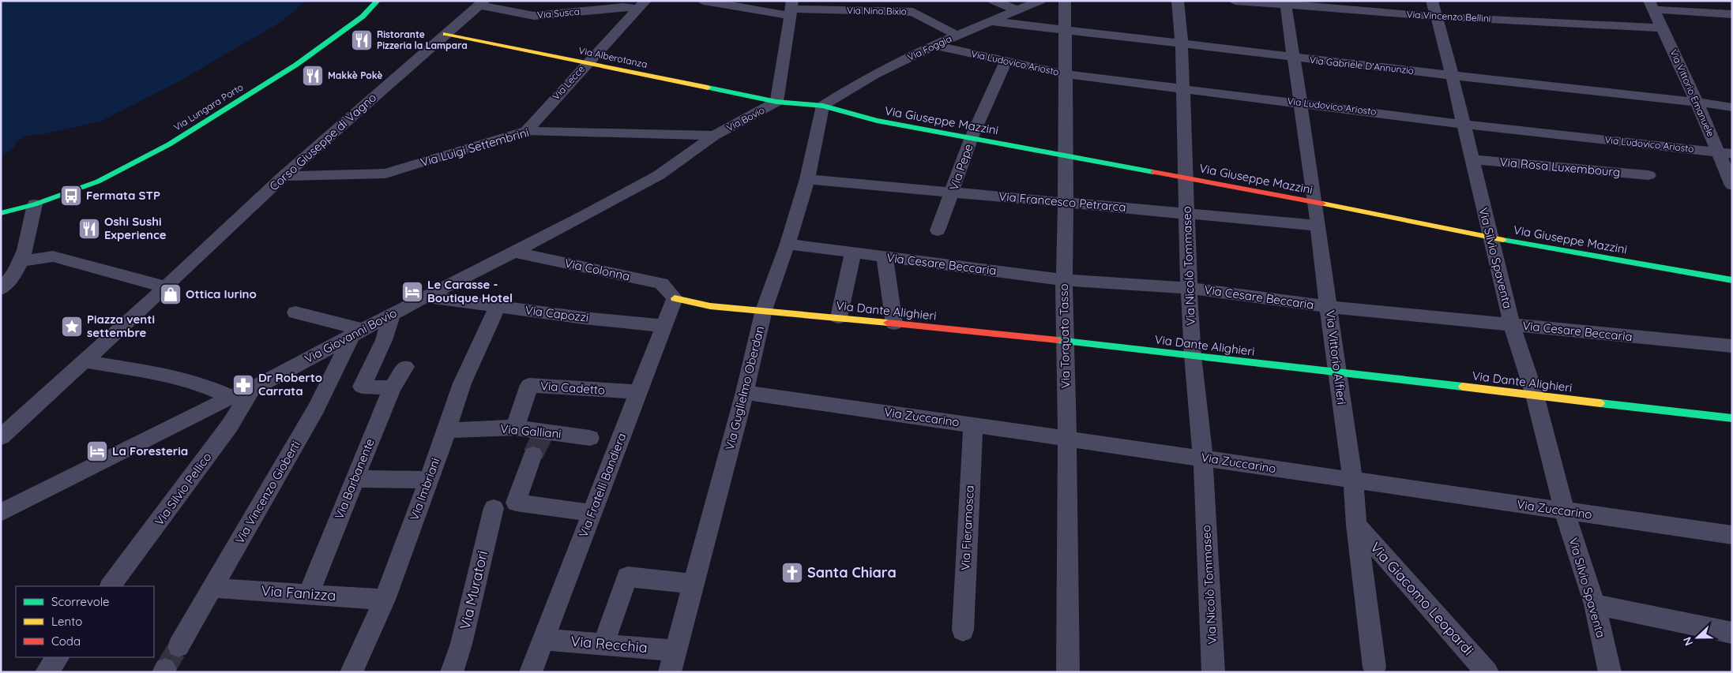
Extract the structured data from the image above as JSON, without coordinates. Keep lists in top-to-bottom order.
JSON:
{
  "streets": {
    "street": [
      "Via Nino Bixio",
      "Via Susca",
      "Via Vincenzo Bellini",
      "Via Foggia",
      "Via Alberotanza",
      "Via Ludovico Ariosto",
      "Via Gabriele D'Annunzio",
      "Via Lecce",
      "Via Vittorio Emanuele",
      "Via Lungara Porto",
      "Via Bovio",
      "Via Giuseppe Mazzini",
      "Corso Giuseppe di Vagno",
      "Via Luigi Settembrini",
      "Via Pepe",
      "Via Rosa Luxembourg",
      "Via Francesco Petrarca",
      "Via Silvio Spaventa",
      "Via Cesare Beccaria",
      "Via Nicolò Tommaseo",
      "Via Colonna",
      "Via Dante Alighieri",
      "Via Capozzi",
      "Via Giovanni Bovio",
      "Via Torquato Tasso",
      "Via Vittorio Alfieri",
      "Via Cadetto",
      "Via Guglielmo Oberdan",
      "Via Zuccarino",
      "Via Galliani",
      "Via Barbanente",
      "Via Fratelli Bandiera",
      "Via Silvio Pellico",
      "Via Imbriani",
      "Via Vincenzo Gioberti",
      "Via Fieramosca",
      "Via Muratori",
      "Via Fanizza",
      "Via Giacomo Leopardi",
      "Via Recchia"
    ]
  },
  "crossings": [
    ["Via Nino Bixio", "Via Foggia"],
    ["Via Susca", "Via Lecce"],
    ["Via Susca", "Corso Giuseppe di Vagno"],
    ["Via Vincenzo Bellini", "Via Vittorio Emanuele"],
    ["Via Vincenzo Bellini", "Via Silvio Spaventa"],
    ["Via Vincenzo Bellini", "Via Vittorio Alfieri"],
    ["Via Foggia", "Via Ludovico Ariosto"],
    ["Via Foggia", "Via Gabriele D'Annunzio"],
    ["Via Foggia", "Via Giuseppe Mazzini"],
    ["Via Foggia", "Via Guglielmo Oberdan"],
    ["Via Alberotanza", "Via Lecce"],
    ["Via Alberotanza", "Via Bovio"],
    ["Via Alberotanza", "Via Giuseppe Mazzini"],
    ["Via Alberotanza", "Corso Giuseppe di Vagno"],
    ["Via Ludovico Ariosto", "Via Vittorio Emanuele"],
    ["Via Ludovico Ariosto", "Via Pepe"],
    ["Via Ludovico Ariosto", "Via Silvio Spaventa"],
    ["Via Ludovico Ariosto", "Via Nicolò Tommaseo"],
    ["Via Ludovico Ariosto", "Via Torquato Tasso"],
    ["Via Ludovico Ariosto", "Via Vittorio Alfieri"],
    ["Via Gabriele D'Annunzio", "Via Vittorio Emanuele"],
    ["Via Gabriele D'Annunzio", "Via Silvio Spaventa"],
    ["Via Gabriele D'Annunzio", "Via Nicolò Tommaseo"],
    ["Via Gabriele D'Annunzio", "Via Torquato Tasso"],
    ["Via Gabriele D'Annunzio", "Via Vittorio Alfieri"],
    ["Via Lecce", "Via Luigi Settembrini"],
    ["Via Bovio", "Via Giuseppe Mazzini"],
    ["Via Bovio", "Via Luigi Settembrini"],
    ["Via Bovio", "Via Giovanni Bovio"],
    ["Via Giuseppe Mazzini", "Via Pepe"],
    ["Via Giuseppe Mazzini", "Via Silvio Spaventa"],
    ["Via Giuseppe Mazzini", "Via Nicolò Tommaseo"],
    ["Via Giuseppe Mazzini", "Via Torquato Tasso"],
    ["Via Giuseppe Mazzini", "Via Vittorio Alfieri"],
    ["Via Giuseppe Mazzini", "Via Guglielmo Oberdan"],
    ["Corso Giuseppe di Vagno", "Via Luigi Settembrini"],
    ["Via Luigi Settembrini", "Via Giovanni Bovio"],
    ["Via Pepe", "Via Francesco Petrarca"],
    ["Via Rosa Luxembourg", "Via Silvio Spaventa"],
    ["Via Francesco Petrarca", "Via Nicolò Tommaseo"],
    ["Via Francesco Petrarca", "Via Torquato Tasso"],
    ["Via Francesco Petrarca", "Via Vittorio Alfieri"],
    ["Via Francesco Petrarca", "Via Guglielmo Oberdan"],
    ["Via Silvio Spaventa", "Via Cesare Beccaria"],
    ["Via Silvio Spaventa", "Via Dante Alighieri"],
    ["Via Silvio Spaventa", "Via Zuccarino"],
    ["Via Cesare Beccaria", "Via Nicolò Tommaseo"],
    ["Via Cesare Beccaria", "Via Torquato Tasso"],
    ["Via Cesare Beccaria", "Via Vittorio Alfieri"],
    ["Via Cesare Beccaria", "Via Guglielmo Oberdan"],
    ["Via Nicolò Tommaseo", "Via Dante Alighieri"],
    ["Via Nicolò Tommaseo", "Via Zuccarino"],
    ["Via Colonna", "Via Dante Alighieri"],
    ["Via Colonna", "Via Giovanni Bovio"],
    ["Via Colonna", "Via Fratelli Bandiera"],
    ["Via Dante Alighieri", "Via Torquato Tasso"],
    ["Via Dante Alighieri", "Via Vittorio Alfieri"],
    ["Via Dante Alighieri", "Via Guglielmo Oberdan"],
    ["Via Dante Alighieri", "Via Fratelli Bandiera"],
    ["Via Capozzi", "Via Giovanni Bovio"],
    ["Via Capozzi", "Via Fratelli Bandiera"],
    ["Via Capozzi", "Via Imbriani"],
    ["Via Giovanni Bovio", "Via Silvio Pellico"],
    ["Via Giovanni Bovio", "Via Vincenzo Gioberti"],
    ["Via Torquato Tasso", "Via Zuccarino"],
    ["Via Vittorio Alfieri", "Via Zuccarino"],
    ["Via Vittorio Alfieri", "Via Giacomo Leopardi"],
    ["Via Cadetto", "Via Galliani"],
    ["Via Cadetto", "Via Fratelli Bandiera"],
    ["Via Guglielmo Oberdan", "Via Zuccarino"],
    ["Via Guglielmo Oberdan", "Via Recchia"],
    ["Via Zuccarino", "Via Fieramosca"],
    ["Via Galliani", "Via Imbriani"],
    ["Via Barbanente", "Via Fanizza"],
    ["Via Fratelli Bandiera", "Via Recchia"],
    ["Via Imbriani", "Via Fanizza"],
    ["Via Vincenzo Gioberti", "Via Fanizza"]
  ],
  "places": {
    "restaurant": ["Ristorante Pizzeria la Lampara", "Makkè Pokè", "Oshi Sushi Experience"],
    "bus stop": ["Fermata STP"],
    "hotel": ["Le Carasse - Boutique Hotel", "La Foresteria"],
    "shop": ["Ottica Iurino"],
    "place": ["Piazza venti settembre"],
    "pharmacy": ["Dr Roberto Carrata"],
    "church": ["Santa Chiara"]
  },
  "legend": ["Scorrevole", "Lento", "Coda"],
  "north": "left"
}
